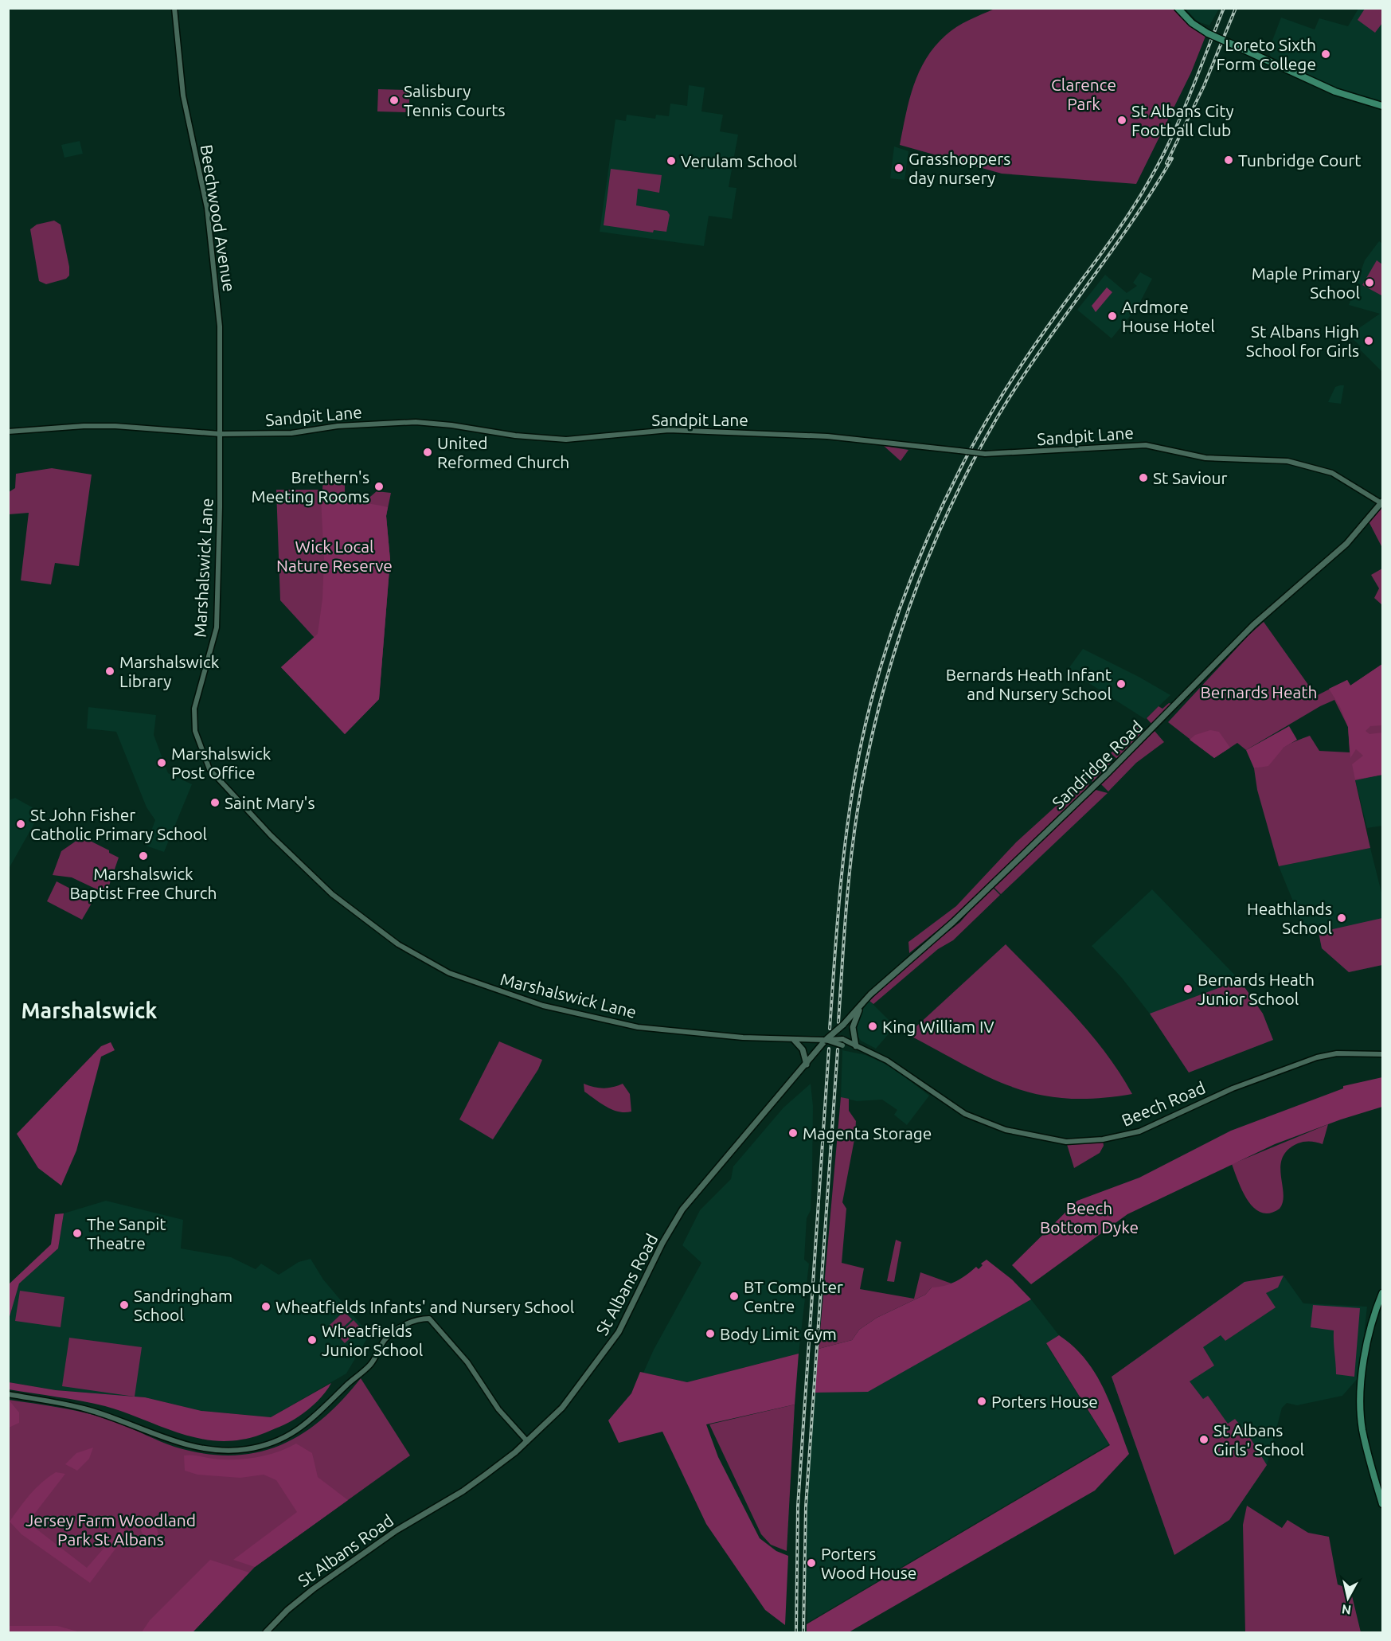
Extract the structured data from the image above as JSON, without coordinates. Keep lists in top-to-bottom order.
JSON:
{
  "streets": {
    "main road": ["Sandridge Road", "St Albans Road"],
    "street": [
      "Beechwood Avenue",
      "Sandpit Lane",
      "Marshalswick Lane",
      "Beech Road"
    ]
  },
  "crossings": [
    ["Beechwood Avenue", "Sandpit Lane"],
    ["Beechwood Avenue", "Marshalswick Lane"],
    ["Sandpit Lane", "Marshalswick Lane"],
    ["Sandpit Lane", "Sandridge Road"],
    ["Marshalswick Lane", "Sandridge Road"],
    ["Marshalswick Lane", "Beech Road"],
    ["Marshalswick Lane", "St Albans Road"],
    ["Sandridge Road", "Beech Road"],
    ["Sandridge Road", "St Albans Road"],
    ["Beech Road", "St Albans Road"]
  ],
  "districts": ["Marshalswick"],
  "parks": [
    "Clarence Park",
    "Wick Local Nature Reserve",
    "Bernards Heath",
    "Beech Bottom Dyke",
    "Jersey Farm Woodland Park St Albans"
  ],
  "places": [
    "Loreto Sixth Form College",
    "Salisbury Tennis Courts",
    "St Albans City Football Club",
    "Tunbridge Court",
    "Verulam School",
    "Grasshoppers day nursery",
    "Maple Primary School",
    "Ardmore House Hotel",
    "St Albans High School for Girls",
    "United Reformed Church",
    "St Saviour",
    "Brethern's Meeting Rooms",
    "Marshalswick Library",
    "Bernards Heath Infant and Nursery School",
    "Marshalswick Post Office",
    "Saint Mary's",
    "St John Fisher Catholic Primary School",
    "Marshalswick Baptist Free Church",
    "Heathlands School",
    "Bernards Heath Junior School",
    "King William IV",
    "Magenta Storage",
    "The Sanpit Theatre",
    "BT Computer Centre",
    "Sandringham School",
    "Wheatfields Infants' and Nursery School",
    "Body Limit Gym",
    "Wheatfields Junior School",
    "Porters House",
    "St Albans Girls' School",
    "Porters Wood House"
  ],
  "north": "bottom"
}
